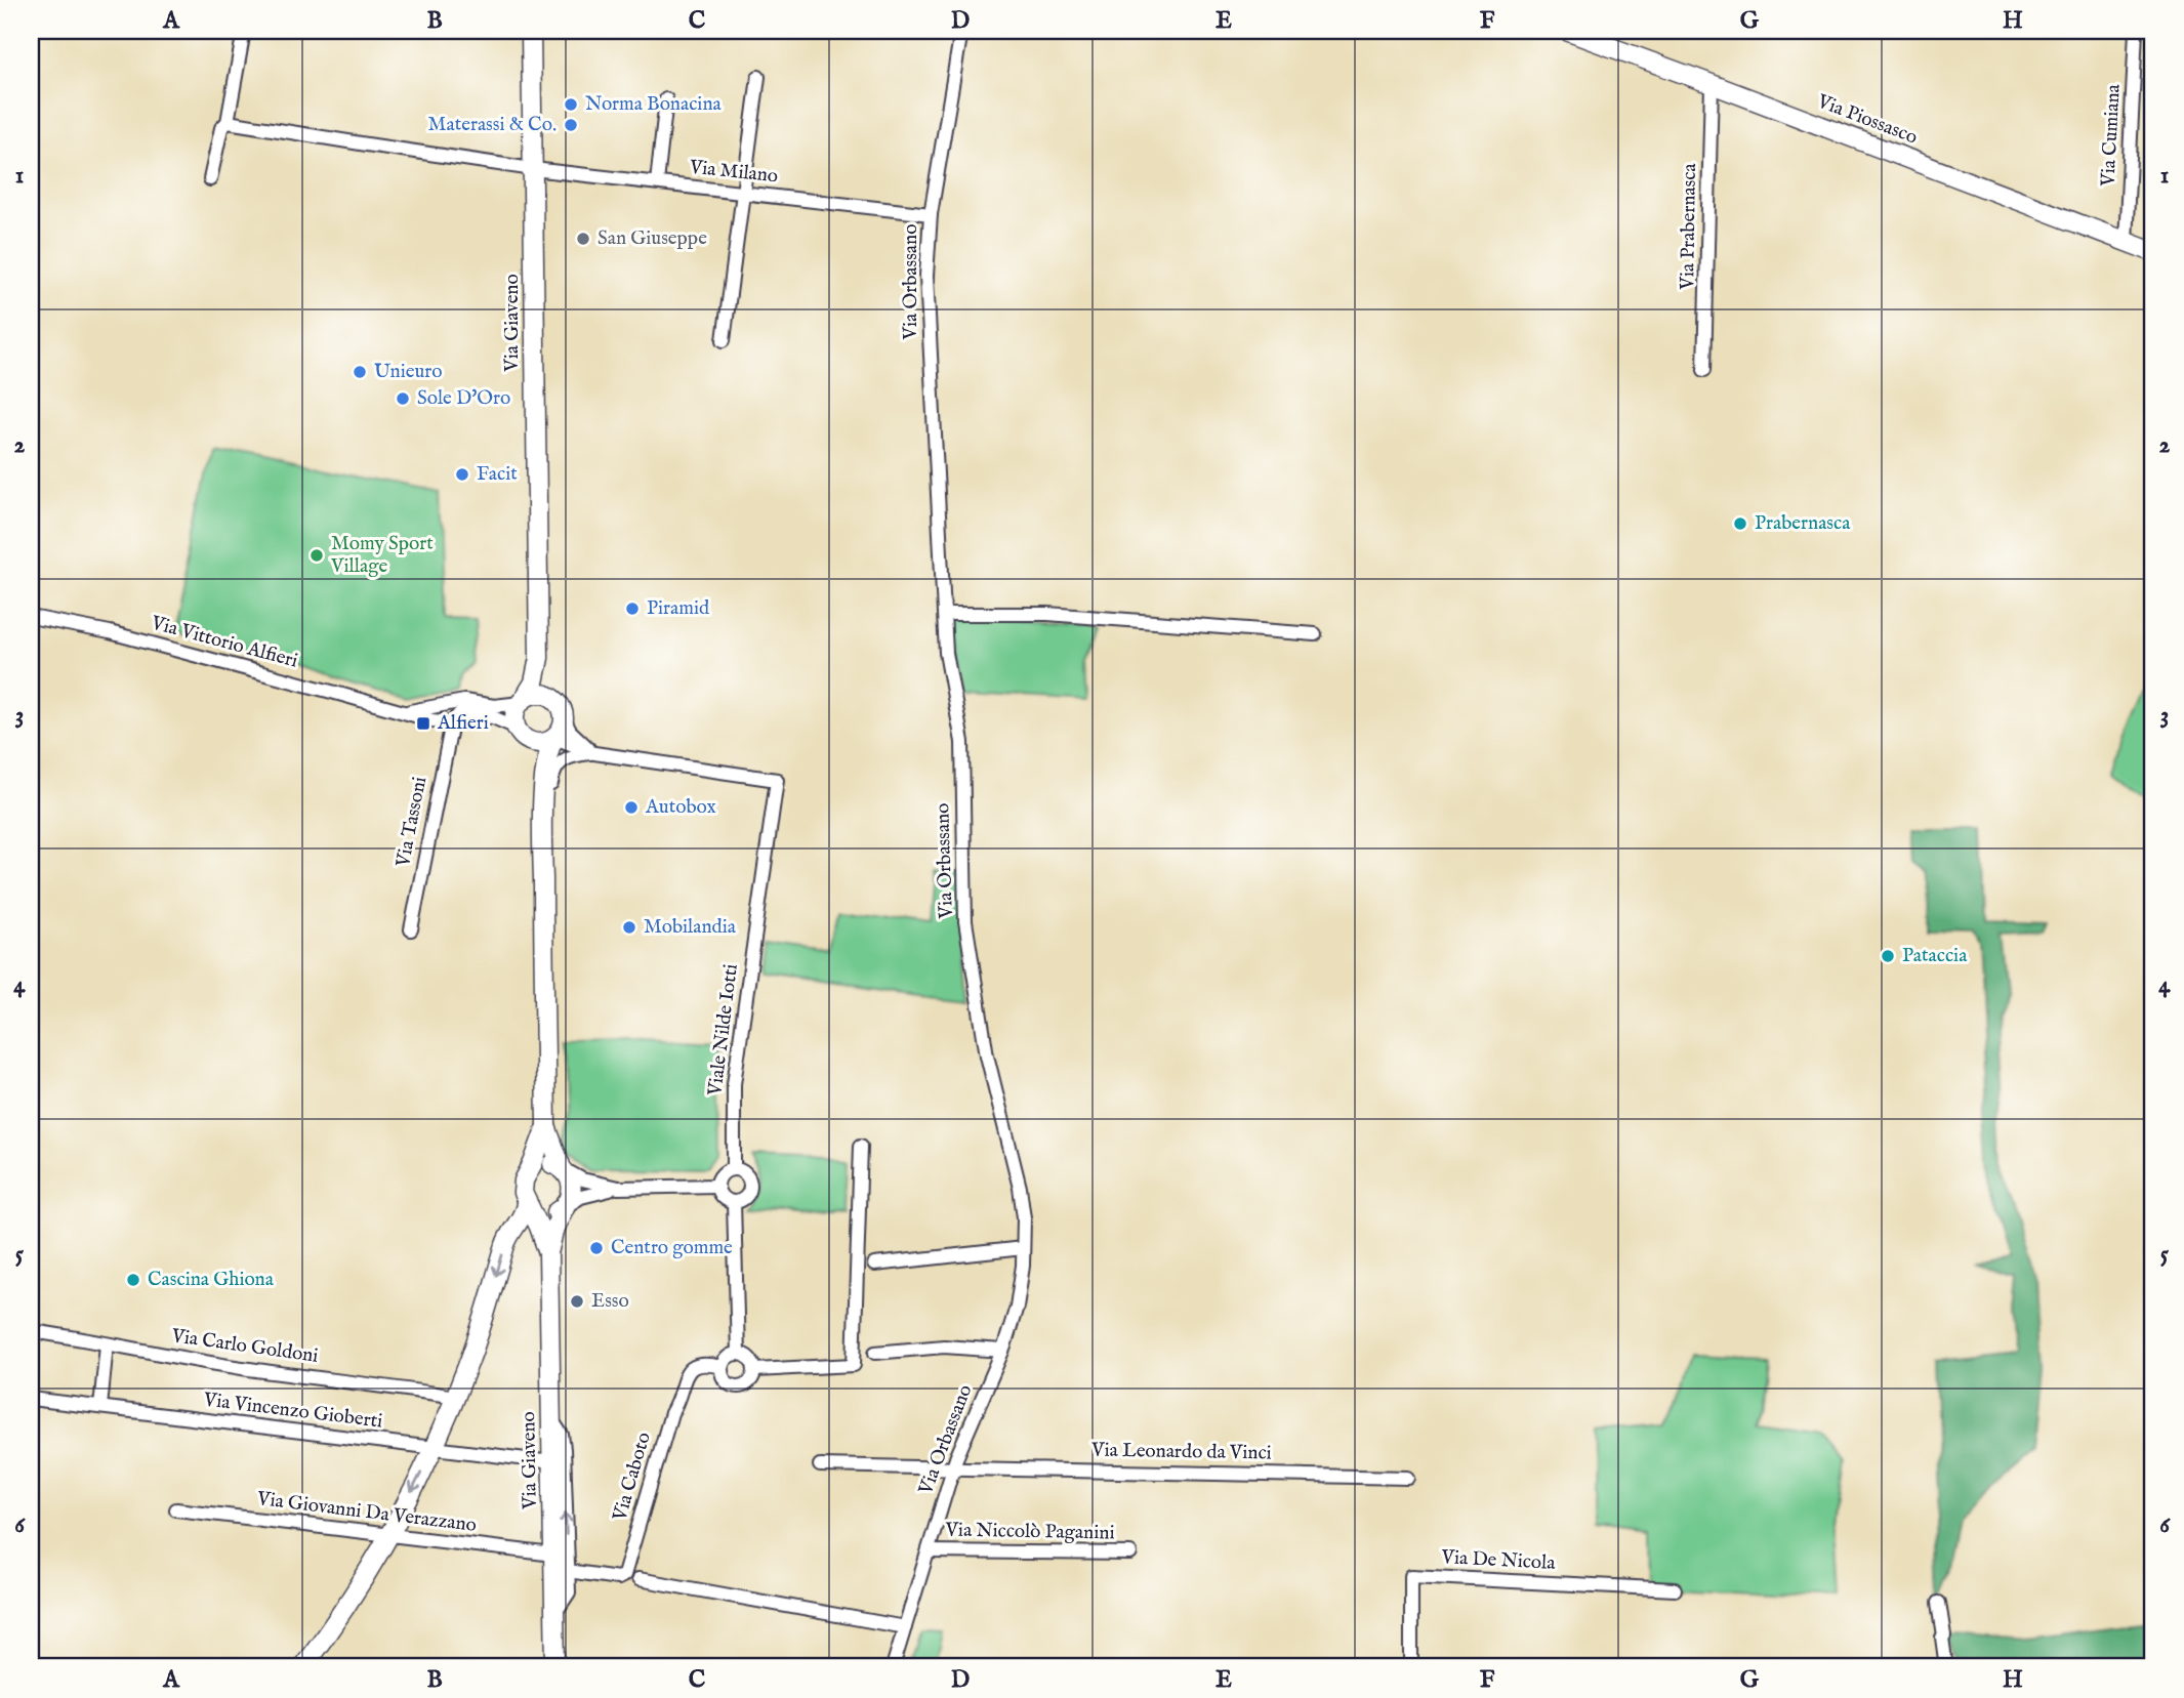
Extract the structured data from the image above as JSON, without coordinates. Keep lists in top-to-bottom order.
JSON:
{
  "streets": {
    "main road": ["Via Piossasco", "Via Giaveno"],
    "street": [
      "Via Cumiana",
      "Via Milano",
      "Via Prabernasca",
      "Via Orbassano",
      "Via Vittorio Alfieri",
      "Via Tassoni",
      "Viale Nilde Iotti",
      "Via Carlo Goldoni",
      "Via Vincenzo Gioberti",
      "Via Leonardo da Vinci",
      "Via Caboto",
      "Via Giovanni Da Verazzano",
      "Via Niccolò Paganini",
      "Via De Nicola"
    ]
  },
  "crossings": [
    ["Via Piossasco", "Via Cumiana"],
    ["Via Piossasco", "Via Prabernasca"],
    ["Via Milano", "Via Orbassano"],
    ["Via Milano", "Via Giaveno"],
    ["Via Orbassano", "Via Leonardo da Vinci"],
    ["Via Orbassano", "Via Niccolò Paganini"],
    ["Via Giaveno", "Via Vittorio Alfieri"],
    ["Via Giaveno", "Viale Nilde Iotti"],
    ["Via Giaveno", "Via Vincenzo Gioberti"],
    ["Via Giaveno", "Via Giovanni Da Verazzano"],
    ["Via Vittorio Alfieri", "Via Tassoni"],
    ["Viale Nilde Iotti", "Via Caboto"]
  ],
  "places": {
    "other": [
      "Norma Bonacina",
      "Materassi & Co.",
      "San Giuseppe",
      "Unieuro",
      "Sole D'Oro",
      "Facit",
      "Prabernasca",
      "Momy Sport Village",
      "Piramid",
      "Autobox",
      "Mobilandia",
      "Pataccia",
      "Centro gomme",
      "Cascina Ghiona",
      "Esso"
    ],
    "transit": ["Alfieri"]
  },
  "grid": {
    "columns": [
      "A",
      "B",
      "C",
      "D",
      "E",
      "F",
      "G",
      "H"
    ],
    "rows": [
      "1",
      "2",
      "3",
      "4",
      "5",
      "6"
    ]
  }
}
